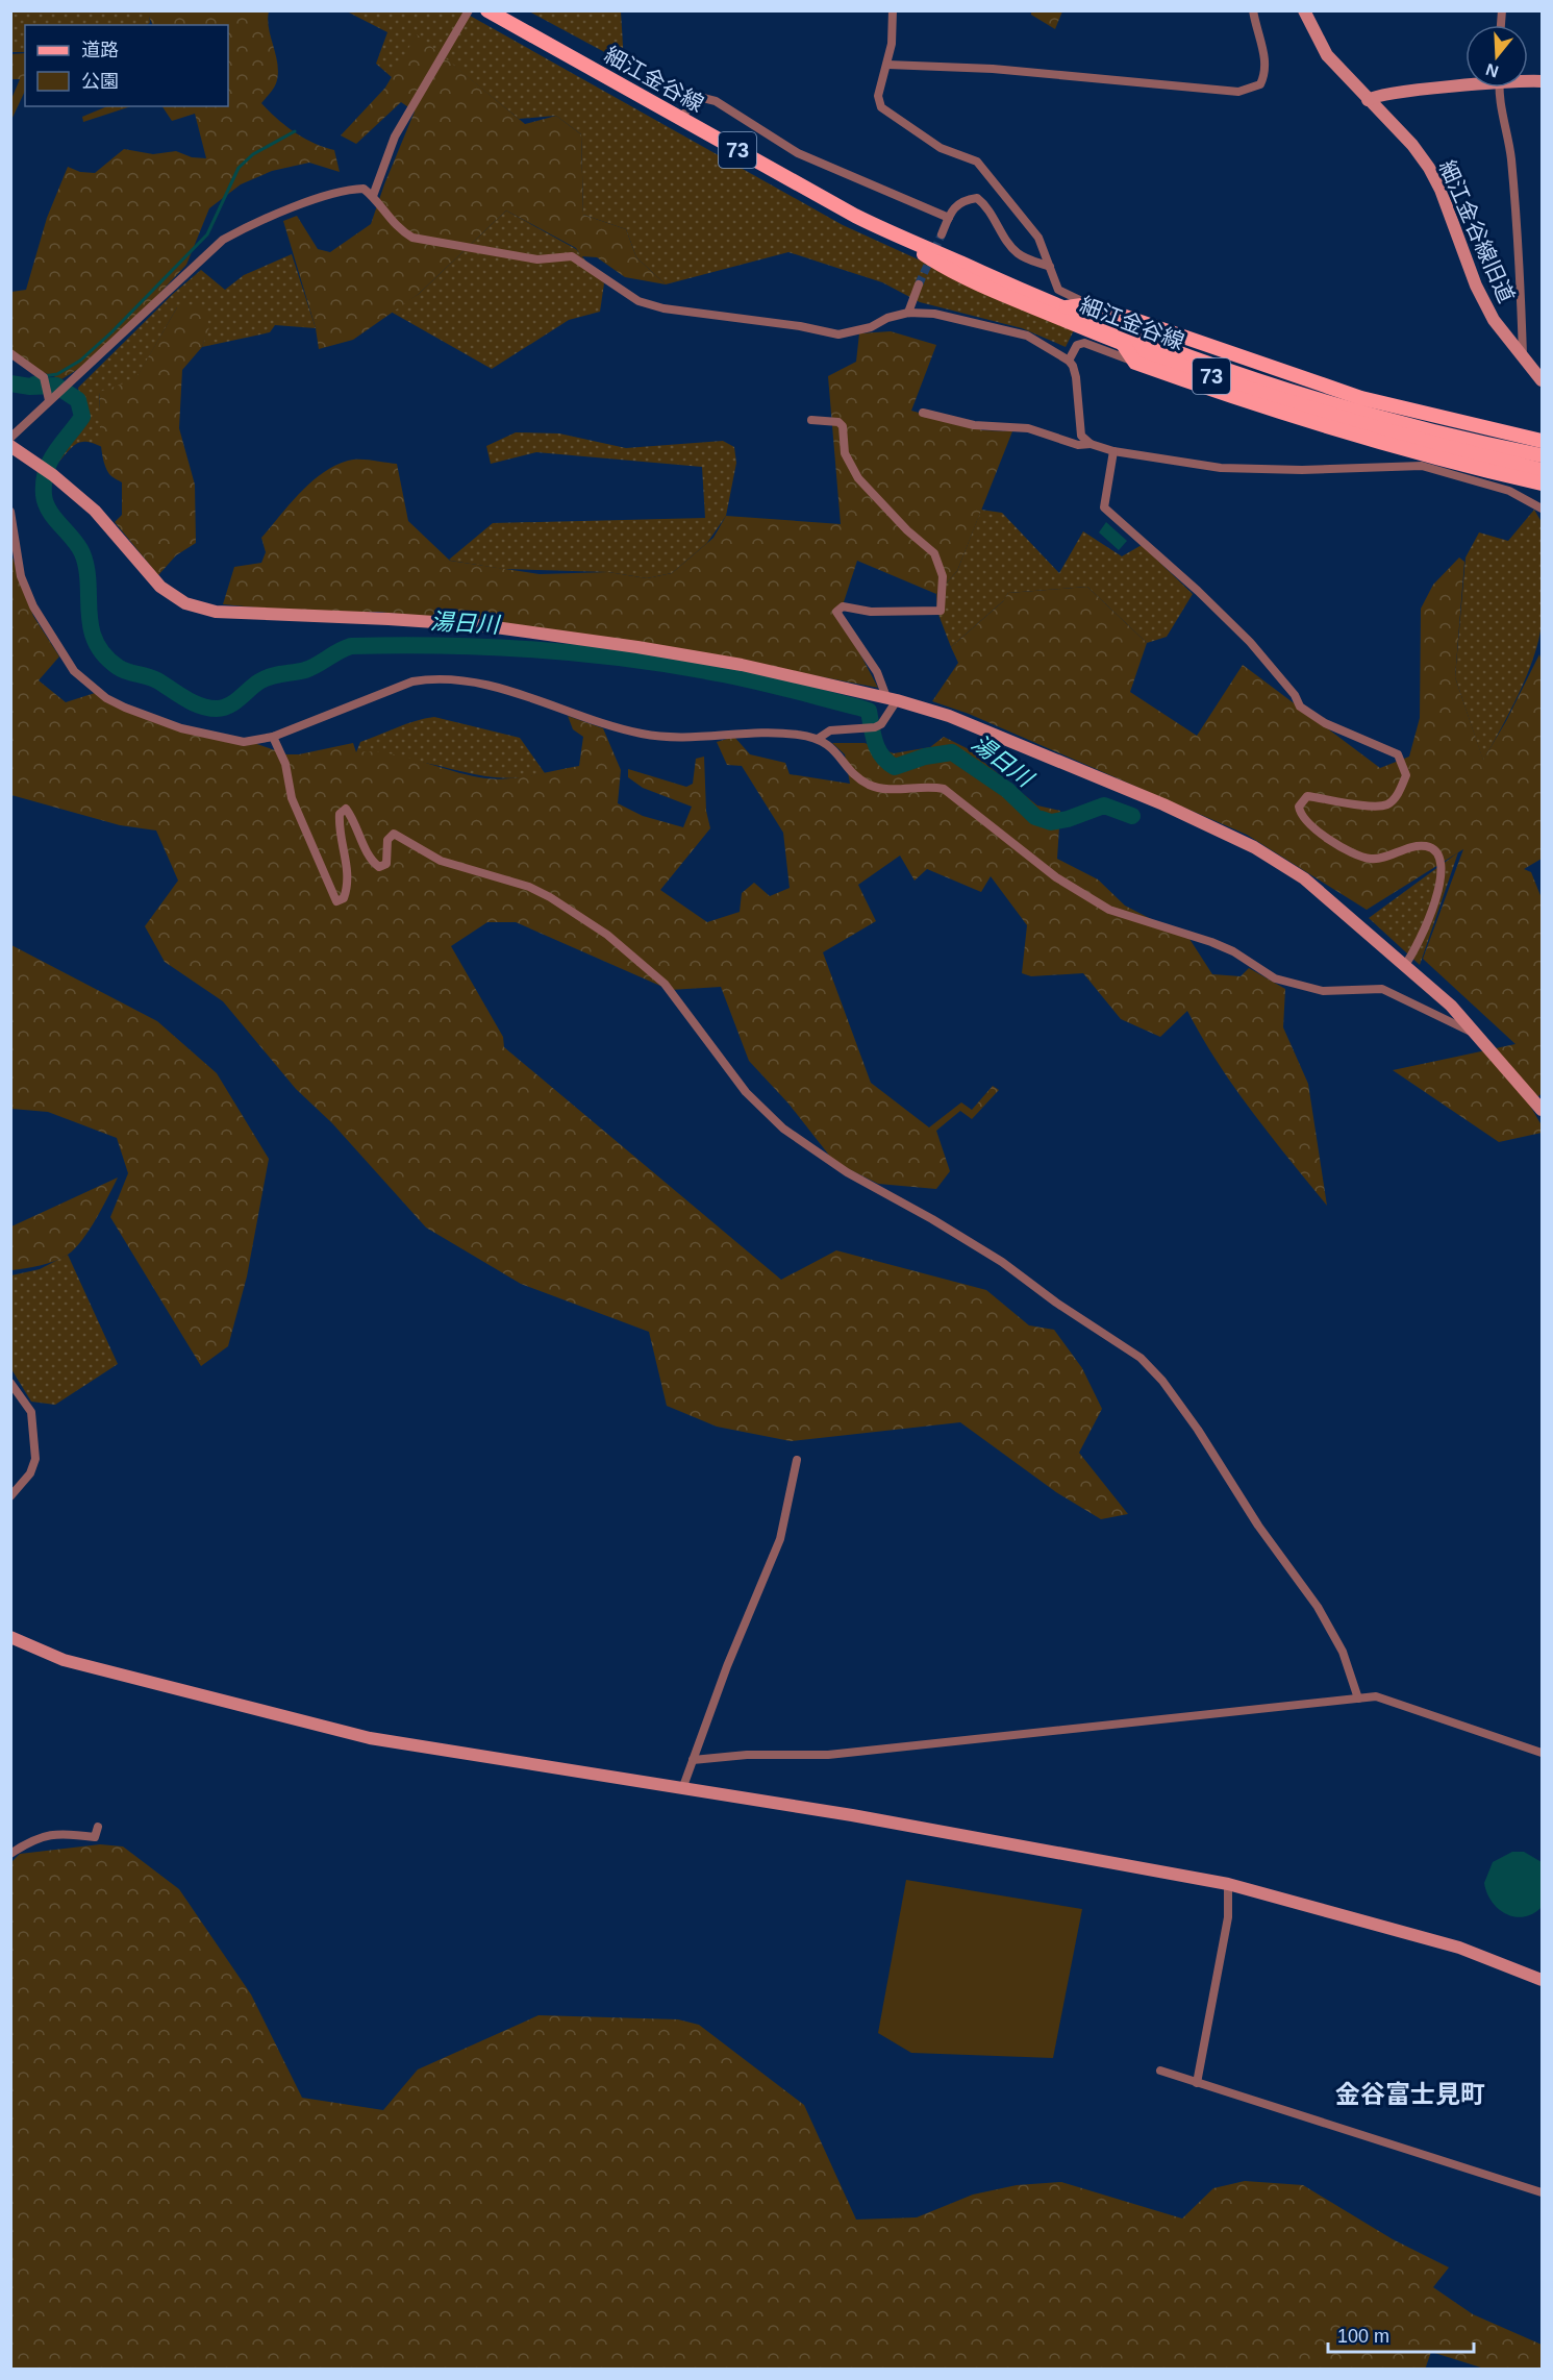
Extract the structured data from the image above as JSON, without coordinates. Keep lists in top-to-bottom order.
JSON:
{
  "streets": {
    "main road": ["細江金谷線", "73"],
    "street": ["細江金谷線旧道"]
  },
  "crossings": [
    ["細江金谷線", "73"]
  ],
  "districts": ["金谷富士見町"],
  "water": ["湯日川"],
  "legend": ["道路", "公園"],
  "scale_bar": "100 m",
  "north": "bottom"
}
